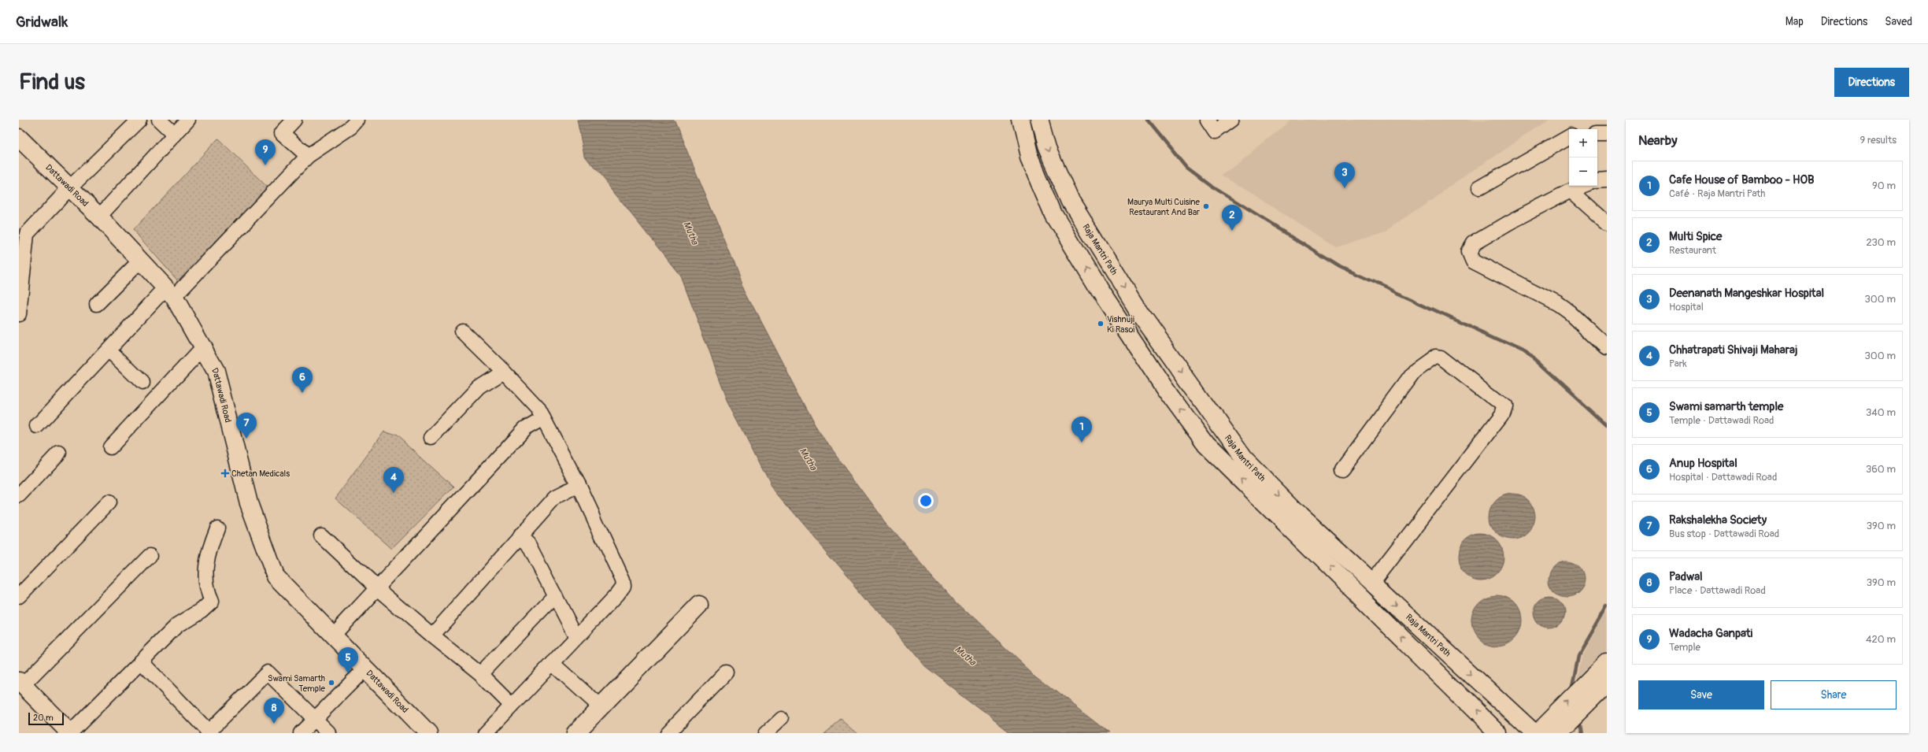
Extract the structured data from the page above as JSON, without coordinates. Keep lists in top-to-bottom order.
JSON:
{
  "streets": {
    "main road": ["Dattawadi Road", "Raja Mantri Path"]
  },
  "water": ["Mutha"],
  "places": {
    "other": ["Maurya Multi Cuisine Restaurant And Bar", "Vishnuji Ki Rasoi", "Swami Samarth Temple"],
    "health": ["Chetan Medicals"]
  },
  "scale_bar": "20 m",
  "page": {
    "header": "Gridwalk",
    "nav": ["Map", "Directions", "Saved"],
    "buttons": [
      "Directions",
      ["Save", "Share"]
    ],
    "title": "Find us",
    "heading": ["Nearby", "9 results"],
    "map_buttons": ["+", "−"],
    "pins": [
      "9",
      "3",
      "2",
      "6",
      "7",
      "1",
      "4",
      "5",
      "8"
    ],
    "list": [
      {
        "mark": "1",
        "name": "Cafe House of Bamboo - HOB",
        "note": "Café · Raja Mantri Path",
        "value": "90 m"
      },
      {
        "mark": "2",
        "name": "Multi Spice",
        "note": "Restaurant",
        "value": "230 m"
      },
      {
        "mark": "3",
        "name": "Deenanath Mangeshkar Hospital",
        "note": "Hospital",
        "value": "300 m"
      },
      {
        "mark": "4",
        "name": "Chhatrapati Shivaji Maharaj",
        "note": "Park",
        "value": "300 m"
      },
      {
        "mark": "5",
        "name": "Swami samarth temple",
        "note": "Temple · Dattawadi Road",
        "value": "340 m"
      },
      {
        "mark": "6",
        "name": "Anup Hospital",
        "note": "Hospital · Dattawadi Road",
        "value": "360 m"
      },
      {
        "mark": "7",
        "name": "Rakshalekha Society",
        "note": "Bus stop · Dattawadi Road",
        "value": "390 m"
      },
      {
        "mark": "8",
        "name": "Padwal",
        "note": "Place · Dattawadi Road",
        "value": "390 m"
      },
      {
        "mark": "9",
        "name": "Wadacha Ganpati",
        "note": "Temple",
        "value": "420 m"
      }
    ],
    "scale": "20 m"
  }
}
